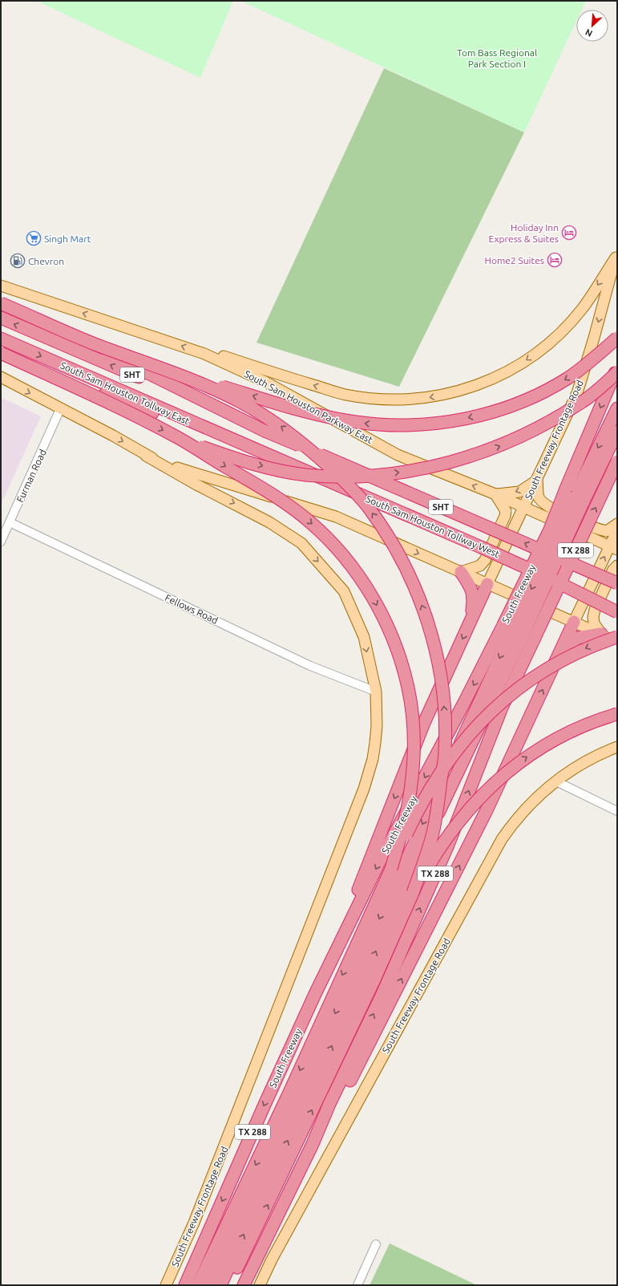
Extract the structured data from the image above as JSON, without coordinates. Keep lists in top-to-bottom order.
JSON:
{
  "streets": {
    "highway": [
      "SHT",
      "South Sam Houston Tollway East",
      "South Sam Houston Tollway West",
      "TX 288",
      "South Freeway"
    ],
    "main road": ["South Sam Houston Parkway East", "South Freeway Frontage Road"],
    "street": ["Furman Road", "Fellows Road"]
  },
  "crossings": [
    ["SHT", "South Sam Houston Tollway East"],
    ["South Sam Houston Tollway East", "South Sam Houston Tollway West"],
    ["South Sam Houston Parkway East", "South Freeway Frontage Road"],
    ["South Freeway Frontage Road", "Fellows Road"],
    ["Furman Road", "Fellows Road"]
  ],
  "parks": ["Tom Bass Regional Park Section I"],
  "places": {
    "hotel": ["Holiday Inn Express & Suites", "Home2 Suites"],
    "supermarket": ["Singh Mart"],
    "fuel station": ["Chevron"]
  },
  "north": "bottom left"
}
